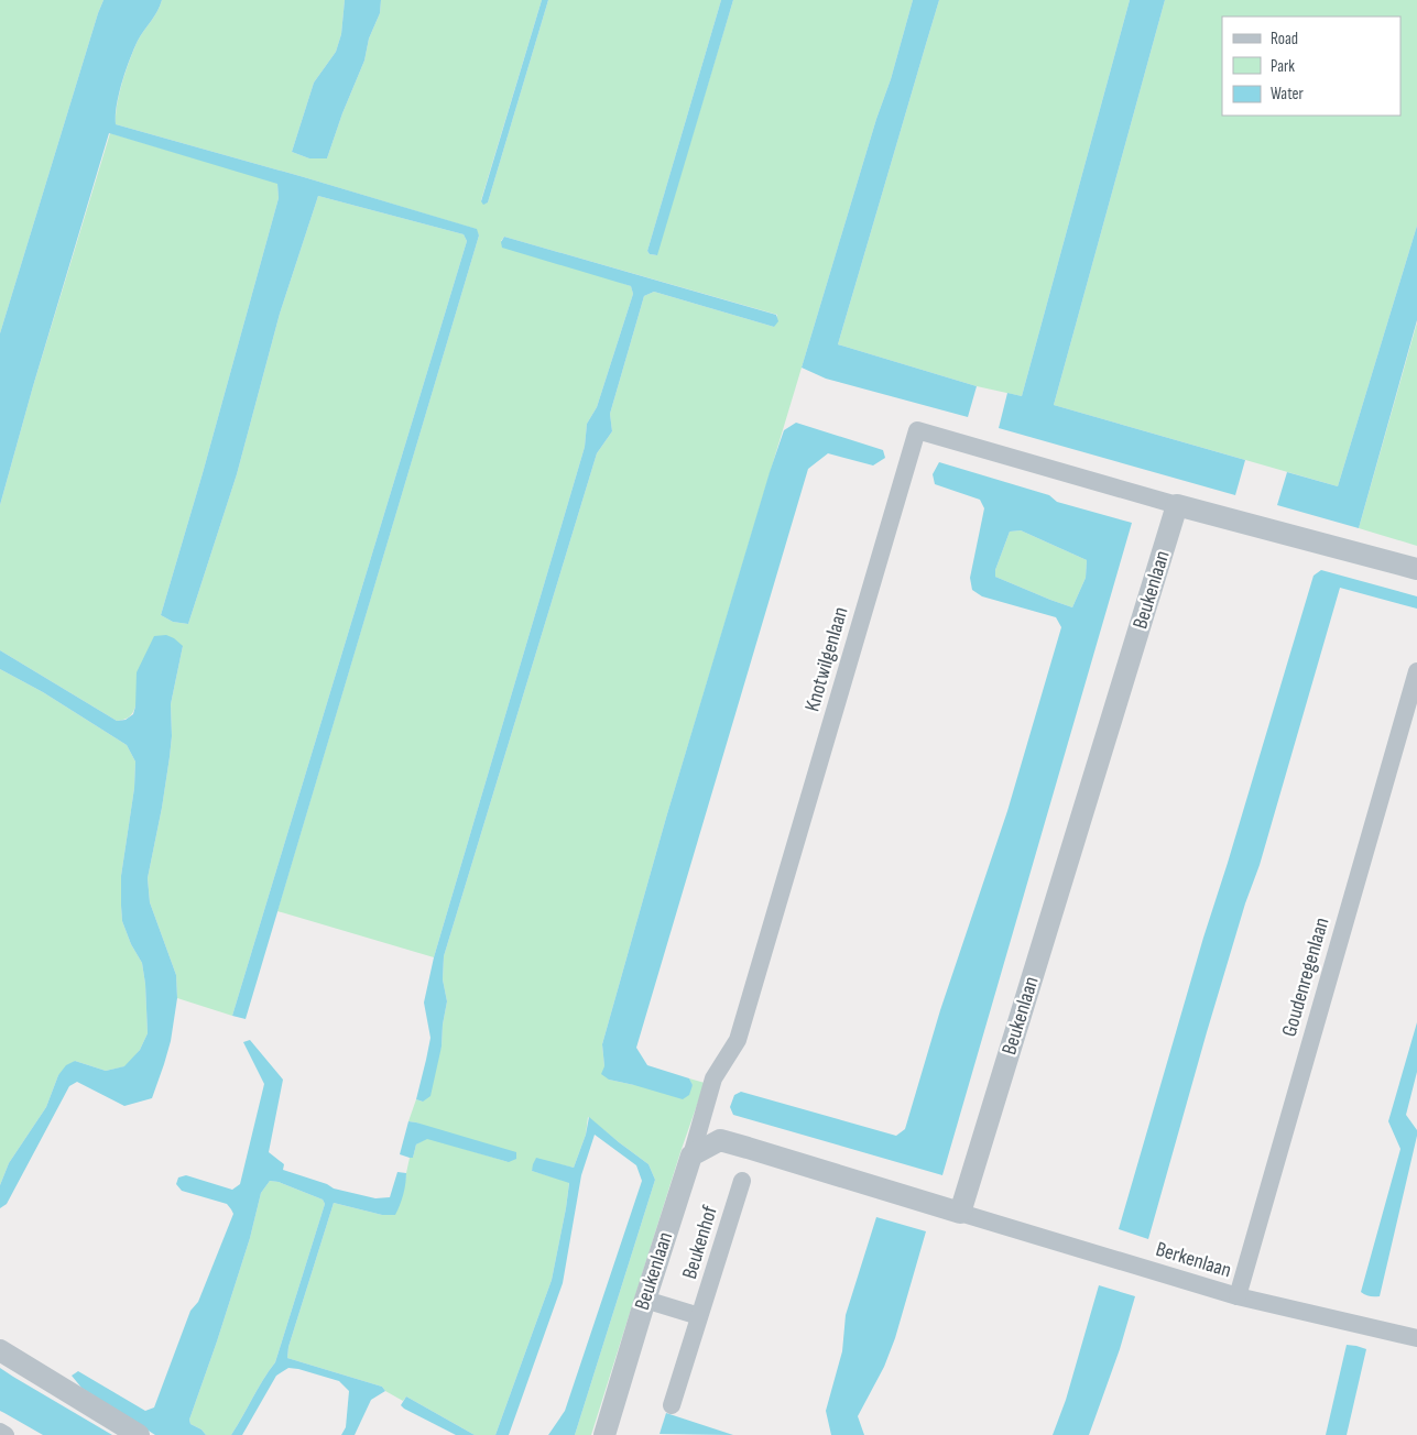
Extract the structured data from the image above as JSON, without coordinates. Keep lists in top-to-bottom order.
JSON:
{
  "streets": {
    "street": [
      "Beukenlaan",
      "Knotwilgenlaan",
      "Goudenregenlaan",
      "Beukenhof",
      "Berkenlaan"
    ]
  },
  "crossings": [
    ["Beukenlaan", "Knotwilgenlaan"],
    ["Beukenlaan", "Berkenlaan"],
    ["Goudenregenlaan", "Berkenlaan"]
  ],
  "legend": ["Road", "Park", "Water"]
}
